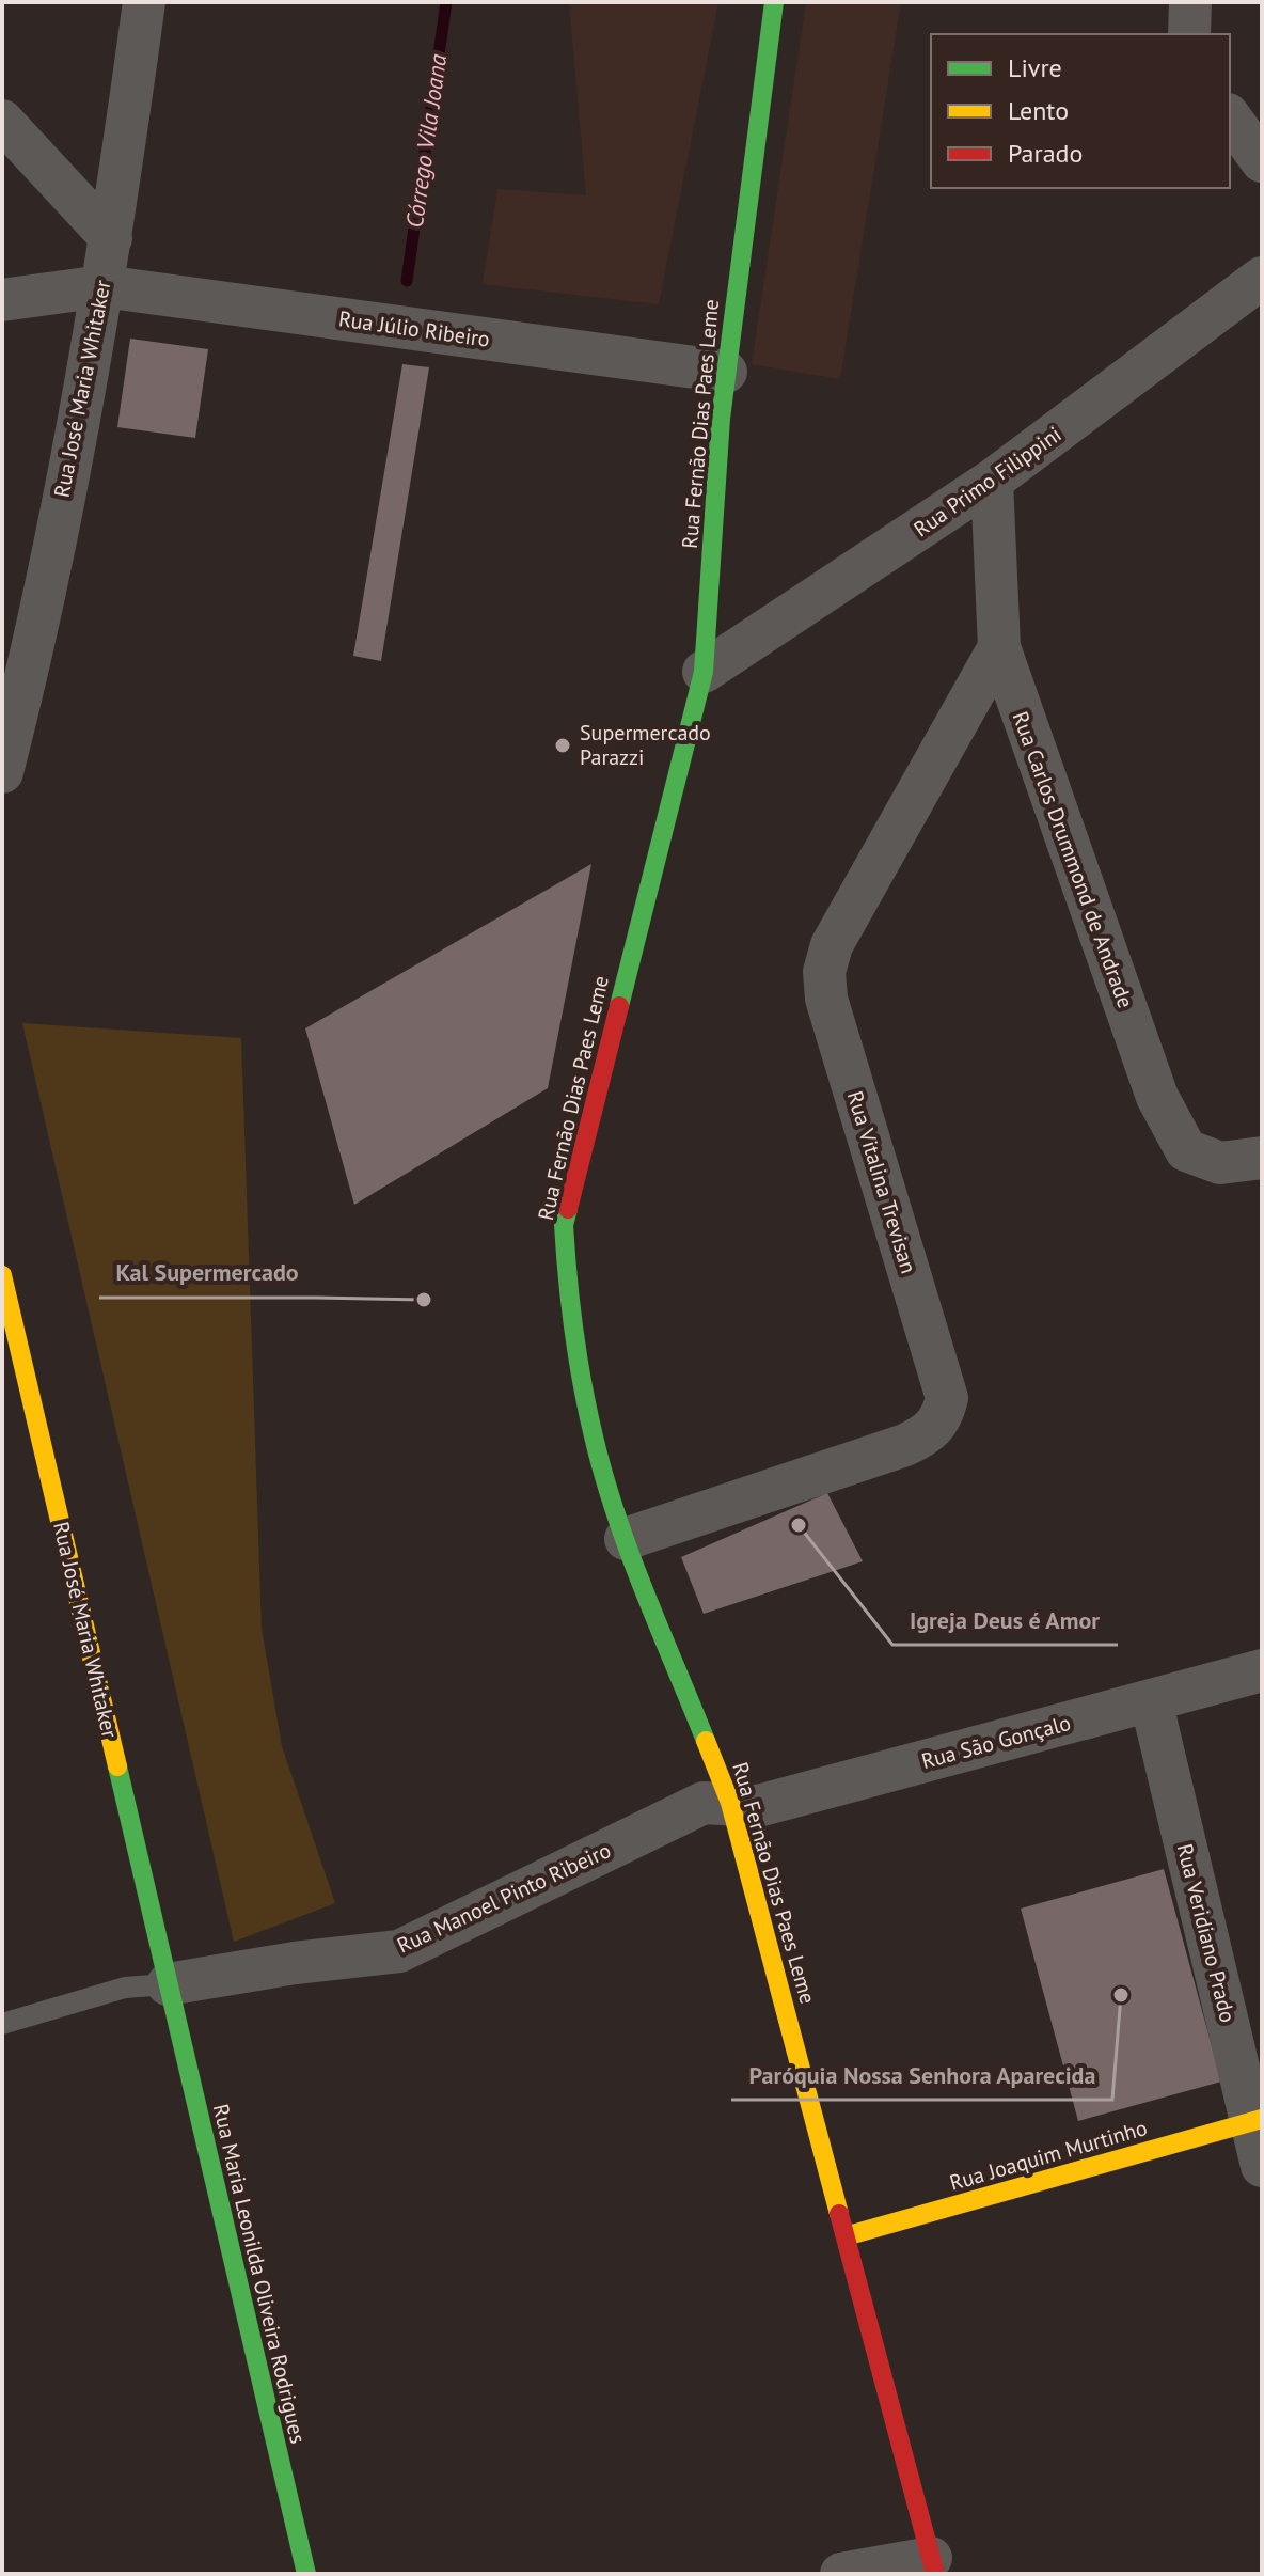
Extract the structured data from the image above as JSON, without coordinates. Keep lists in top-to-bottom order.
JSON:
{
  "streets": {
    "main road": [
      "Rua José Maria Whitaker",
      "Rua Fernão Dias Paes Leme",
      "Rua Joaquim Murtinho",
      "Rua Maria Leonilda Oliveira Rodrigues"
    ],
    "street": [
      "Rua Júlio Ribeiro",
      "Rua Primo Filippini",
      "Rua Carlos Drummond de Andrade",
      "Rua Vitalina Trevisan",
      "Rua São Gonçalo",
      "Rua Manoel Pinto Ribeiro",
      "Rua Veridiano Prado"
    ]
  },
  "crossings": [
    ["Rua Júlio Ribeiro", "Rua José Maria Whitaker"],
    ["Rua Júlio Ribeiro", "Rua Fernão Dias Paes Leme"],
    ["Rua José Maria Whitaker", "Rua Manoel Pinto Ribeiro"],
    ["Rua José Maria Whitaker", "Rua Maria Leonilda Oliveira Rodrigues"],
    ["Rua Fernão Dias Paes Leme", "Rua Primo Filippini"],
    ["Rua Fernão Dias Paes Leme", "Rua Vitalina Trevisan"],
    ["Rua Fernão Dias Paes Leme", "Rua São Gonçalo"],
    ["Rua Fernão Dias Paes Leme", "Rua Manoel Pinto Ribeiro"],
    ["Rua Fernão Dias Paes Leme", "Rua Joaquim Murtinho"],
    ["Rua Primo Filippini", "Rua Carlos Drummond de Andrade"],
    ["Rua Carlos Drummond de Andrade", "Rua Vitalina Trevisan"],
    ["Rua São Gonçalo", "Rua Manoel Pinto Ribeiro"],
    ["Rua São Gonçalo", "Rua Veridiano Prado"],
    ["Rua Manoel Pinto Ribeiro", "Rua Maria Leonilda Oliveira Rodrigues"],
    ["Rua Veridiano Prado", "Rua Joaquim Murtinho"]
  ],
  "water": ["Córrego Vila Joana"],
  "places": [
    "Supermercado Parazzi",
    "Kal Supermercado",
    "Igreja Deus é Amor",
    "Paróquia Nossa Senhora Aparecida"
  ],
  "legend": ["Livre", "Lento", "Parado"]
}
